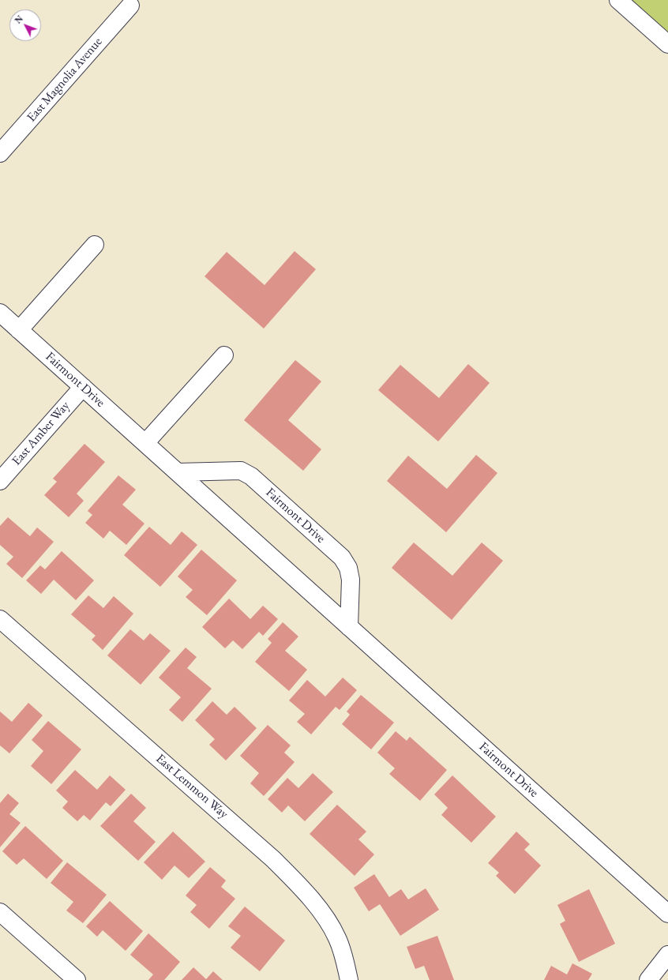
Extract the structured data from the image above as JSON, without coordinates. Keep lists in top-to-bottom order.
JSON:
{
  "streets": {
    "street": [
      "East Magnolia Avenue",
      "Fairmont Drive",
      "East Amber Way",
      "East Lemmon Way"
    ]
  },
  "crossings": [
    ["Fairmont Drive", "East Amber Way"]
  ],
  "north": "top left"
}
